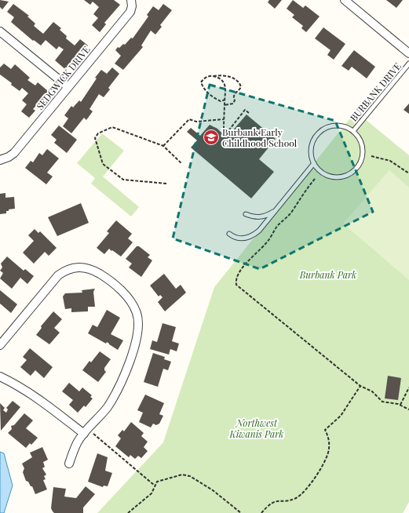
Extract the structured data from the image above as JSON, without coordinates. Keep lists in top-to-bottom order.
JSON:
{
  "streets": {
    "street": ["SEDGWICK DRIVE"],
    "lane": ["BURBANK DRIVE"]
  },
  "parks": ["Burbank Park", "Northwest Kiwanis Park"],
  "places": {
    "school or university": ["Burbank Early Childhood School"]
  }
}
